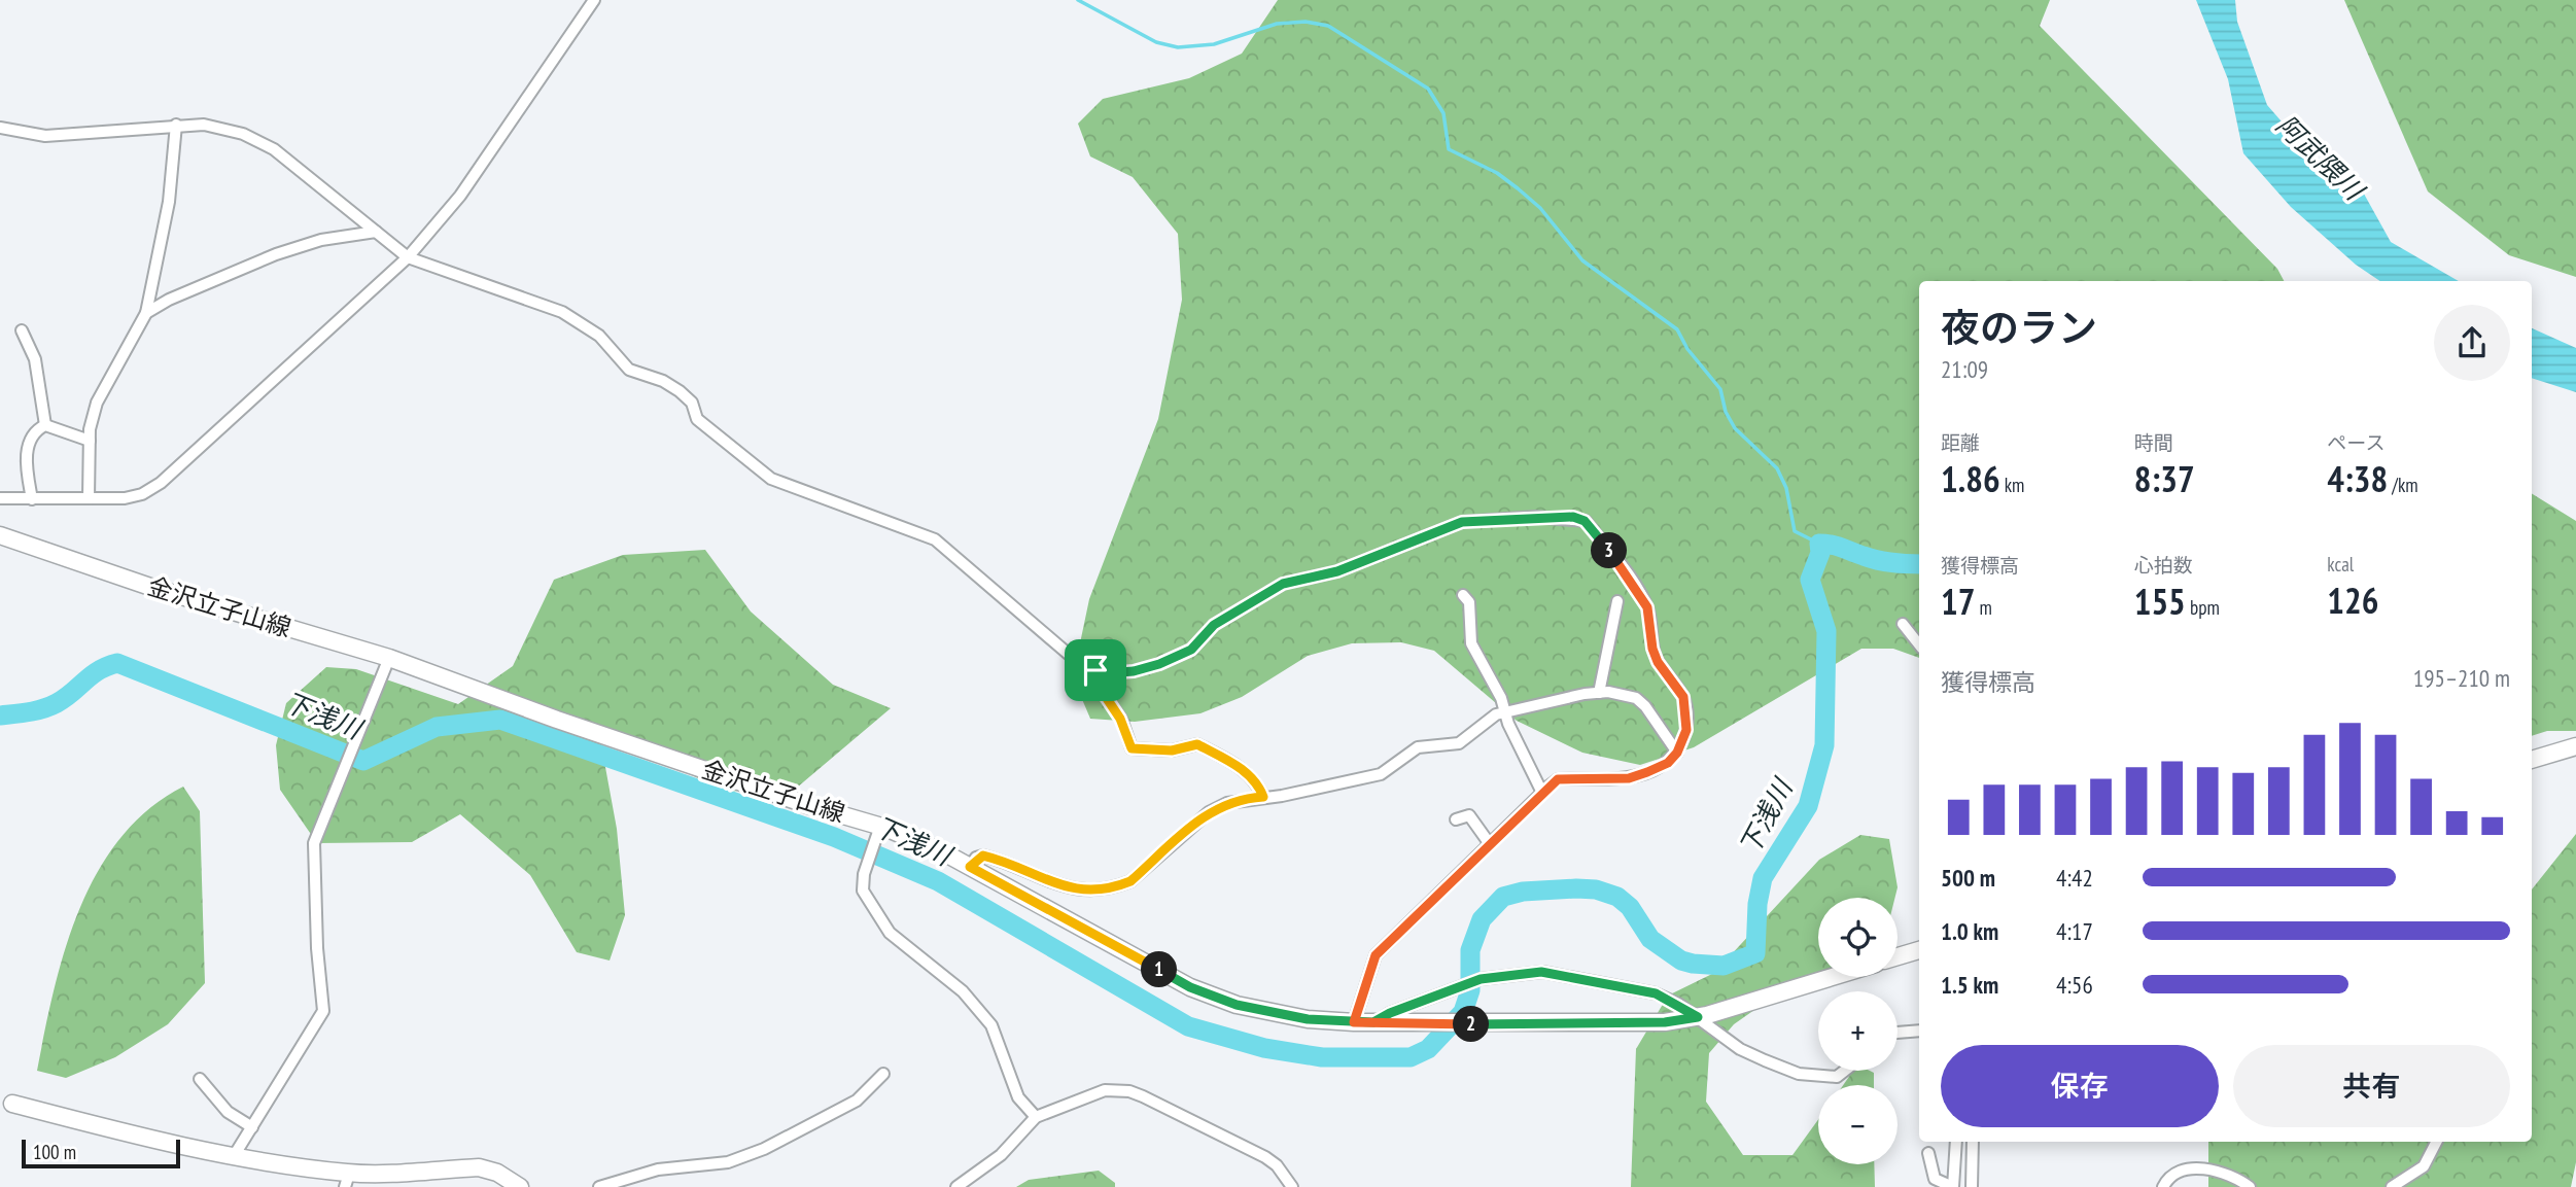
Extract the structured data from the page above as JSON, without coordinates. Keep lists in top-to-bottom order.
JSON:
{
  "streets": {
    "street": ["金沢立子山線"]
  },
  "water": ["阿武隈川", "下浅川"],
  "scale_bar": "100 m",
  "page": {
    "heading": ["夜のラン", "21:09"],
    "stats": [
      ["距離", "1.86 km"],
      ["時間", "8:37"],
      ["ペース", "4:38 /km"],
      ["獲得標高", "17 m"],
      ["心拍数", "155 bpm"],
      ["kcal", "126"]
    ],
    "pins": ["3", "1", "2"],
    "chart": ["獲得標高", "195–210 m"],
    "list": [
      {
        "name": "500 m",
        "note": "4:42"
      },
      {
        "name": "1.0 km",
        "note": "4:17"
      },
      {
        "name": "1.5 km",
        "note": "4:56"
      }
    ],
    "map_buttons": ["+", "−"],
    "buttons": ["保存", "共有"],
    "scale": "100 m"
  }
}
